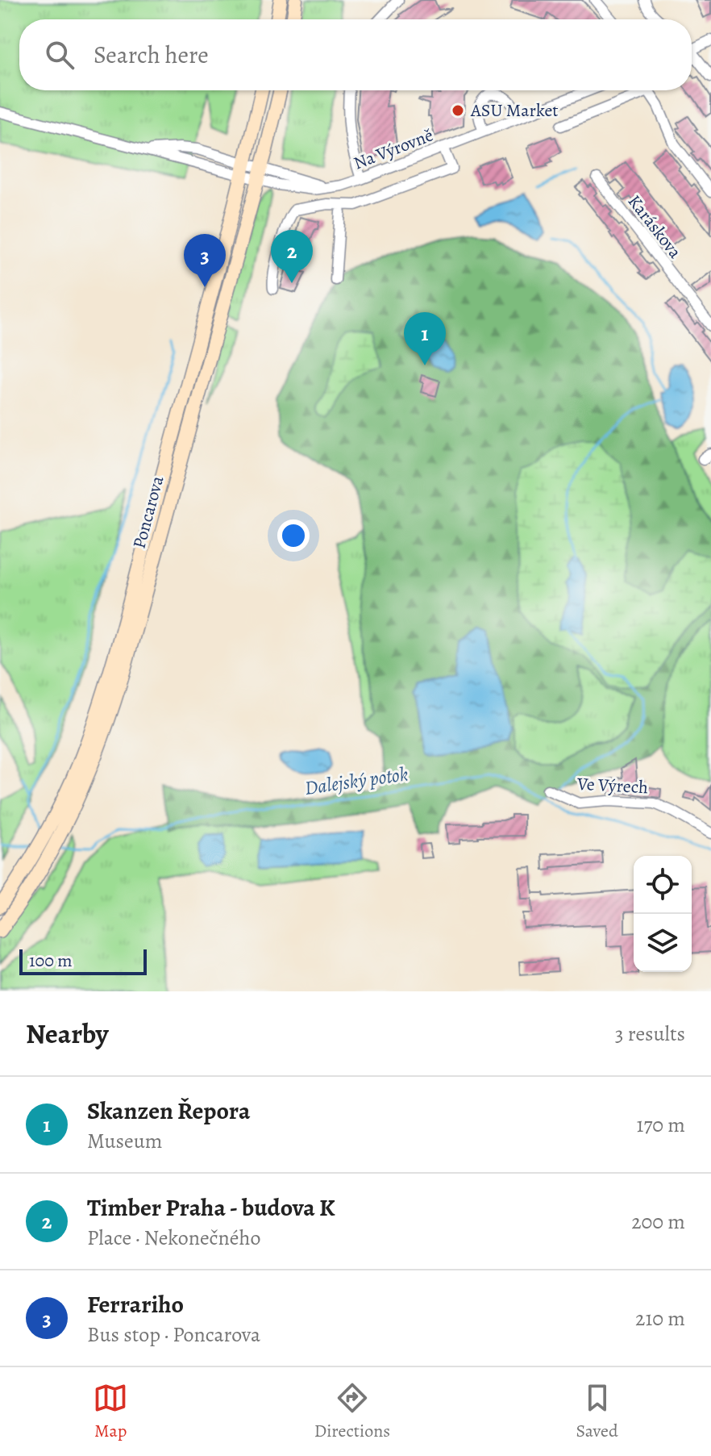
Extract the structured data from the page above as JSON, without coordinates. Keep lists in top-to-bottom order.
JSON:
{
  "streets": {
    "main road": ["Poncarova"],
    "street": ["Na Výrovně", "Karáskova", "Ve Výrech"]
  },
  "crossings": [
    ["Na Výrovně", "Poncarova"]
  ],
  "water": ["Dalejský potok"],
  "places": ["ASU Market"],
  "scale_bar": "100 m",
  "page": {
    "search": "Search here",
    "pins": ["2", "3", "1"],
    "scale": "100 m",
    "heading": ["Nearby", "3 results"],
    "list": [
      {
        "mark": "1",
        "name": "Skanzen Řepora",
        "note": "Museum",
        "value": "170 m"
      },
      {
        "mark": "2",
        "name": "Timber Praha - budova K",
        "note": "Place · Nekonečného",
        "value": "200 m"
      },
      {
        "mark": "3",
        "name": "Ferrariho",
        "note": "Bus stop · Poncarova",
        "value": "210 m"
      }
    ],
    "nav": ["Map", "Directions", "Saved"]
  }
}
